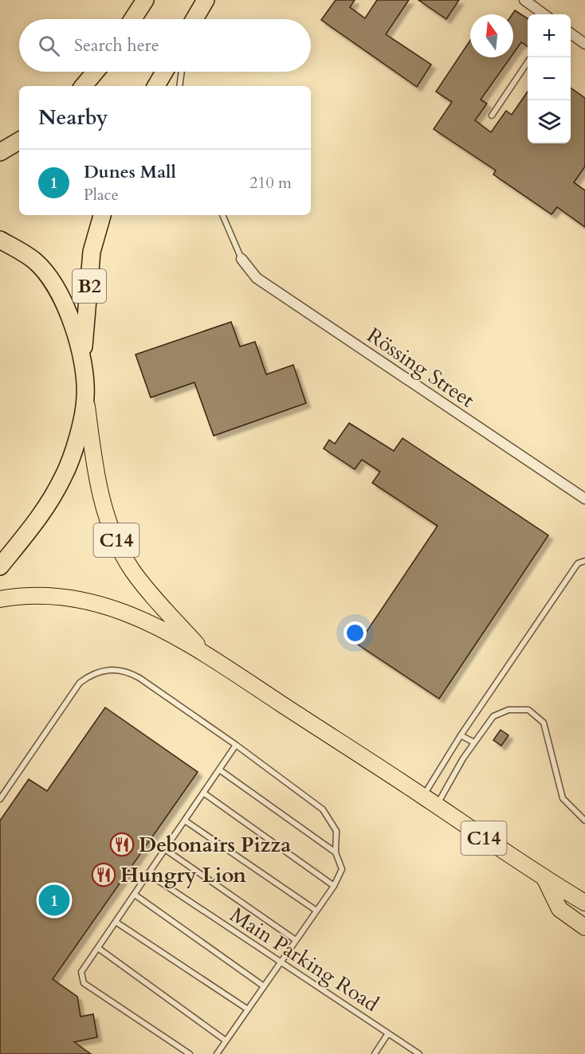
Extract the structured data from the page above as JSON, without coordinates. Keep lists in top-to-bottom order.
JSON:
{
  "streets": {
    "highway": ["B2"],
    "main road": ["C14"],
    "street": ["Rössing Street"],
    "lane": ["Main Parking Road"]
  },
  "places": {
    "restaurant": ["Debonairs Pizza", "Hungry Lion"]
  },
  "north": "top",
  "page": {
    "map_buttons": ["+", "−"],
    "search": "Search here",
    "heading": "Nearby",
    "list": [
      {
        "mark": "1",
        "name": "Dunes Mall",
        "note": "Place",
        "value": "210 m"
      }
    ],
    "pins": "1"
  }
}
